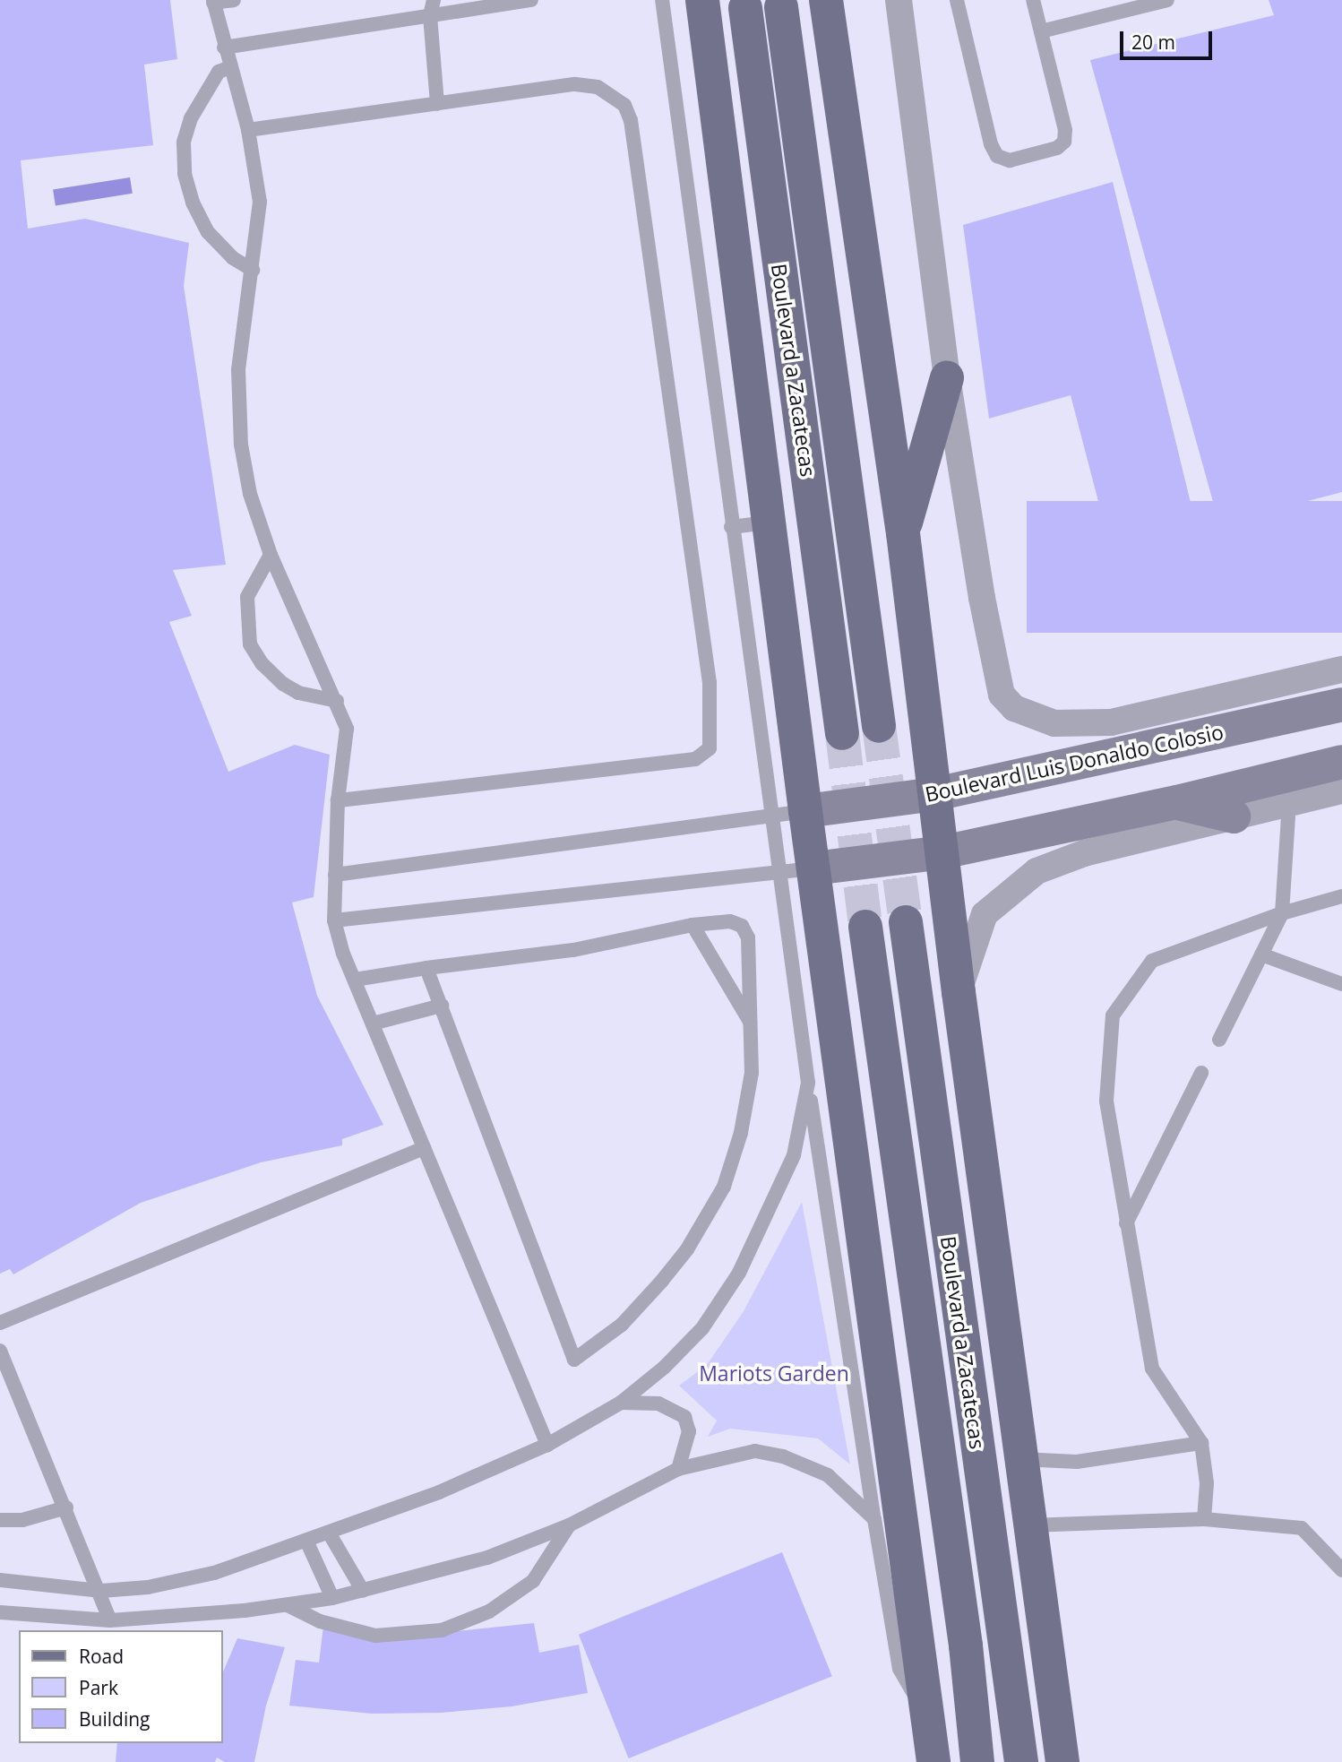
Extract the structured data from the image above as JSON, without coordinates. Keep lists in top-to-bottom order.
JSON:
{
  "streets": {
    "main road": ["Boulevard a Zacatecas", "Boulevard Luis Donaldo Colosio"]
  },
  "parks": ["Mariots Garden"],
  "legend": ["Road", "Park", "Building"],
  "scale_bar": "20 m"
}
